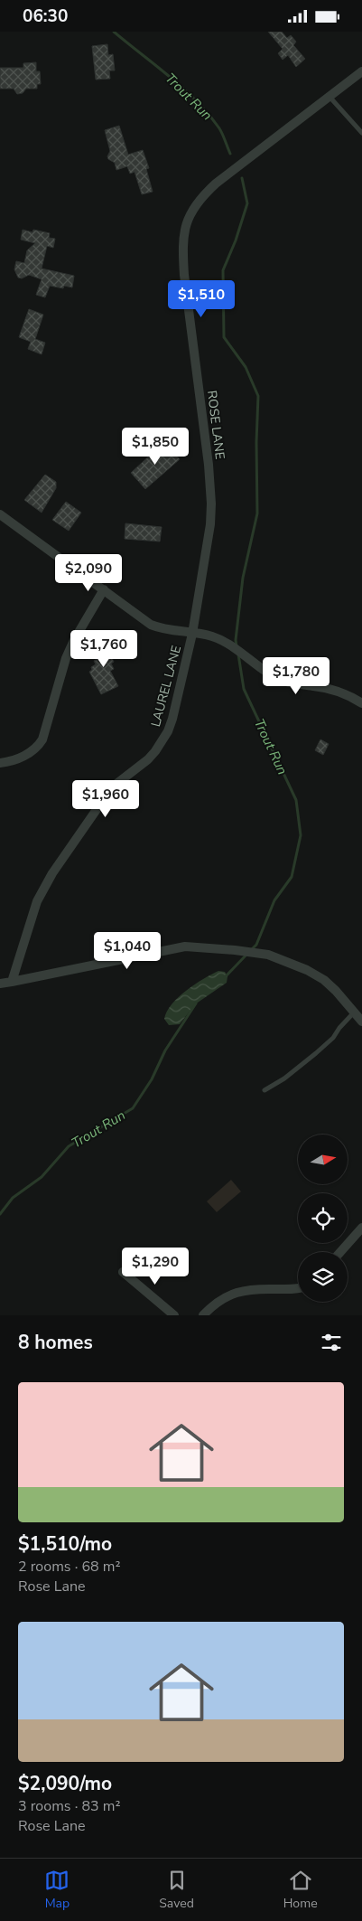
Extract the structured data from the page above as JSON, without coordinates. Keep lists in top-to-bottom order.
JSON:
{
  "streets": {
    "street": ["ROSE LANE", "LAUREL LANE"]
  },
  "crossings": [
    ["ROSE LANE", "LAUREL LANE"]
  ],
  "water": ["Trout Run"],
  "north": "right",
  "page": {
    "status": "06:30",
    "price": [
      "$1,510",
      "$1,850",
      "$2,090",
      "$1,760",
      "$1,780",
      "$1,960",
      "$1,040",
      "$1,290"
    ],
    "heading": "8 homes",
    "list": [
      {
        "name": "$1,510/mo",
        "note": "2 rooms · 68 m² · Rose Lane"
      },
      {
        "name": "$2,090/mo",
        "note": "3 rooms · 83 m² · Rose Lane"
      }
    ],
    "tabs": ["Map", "Saved", "Home"]
  }
}
